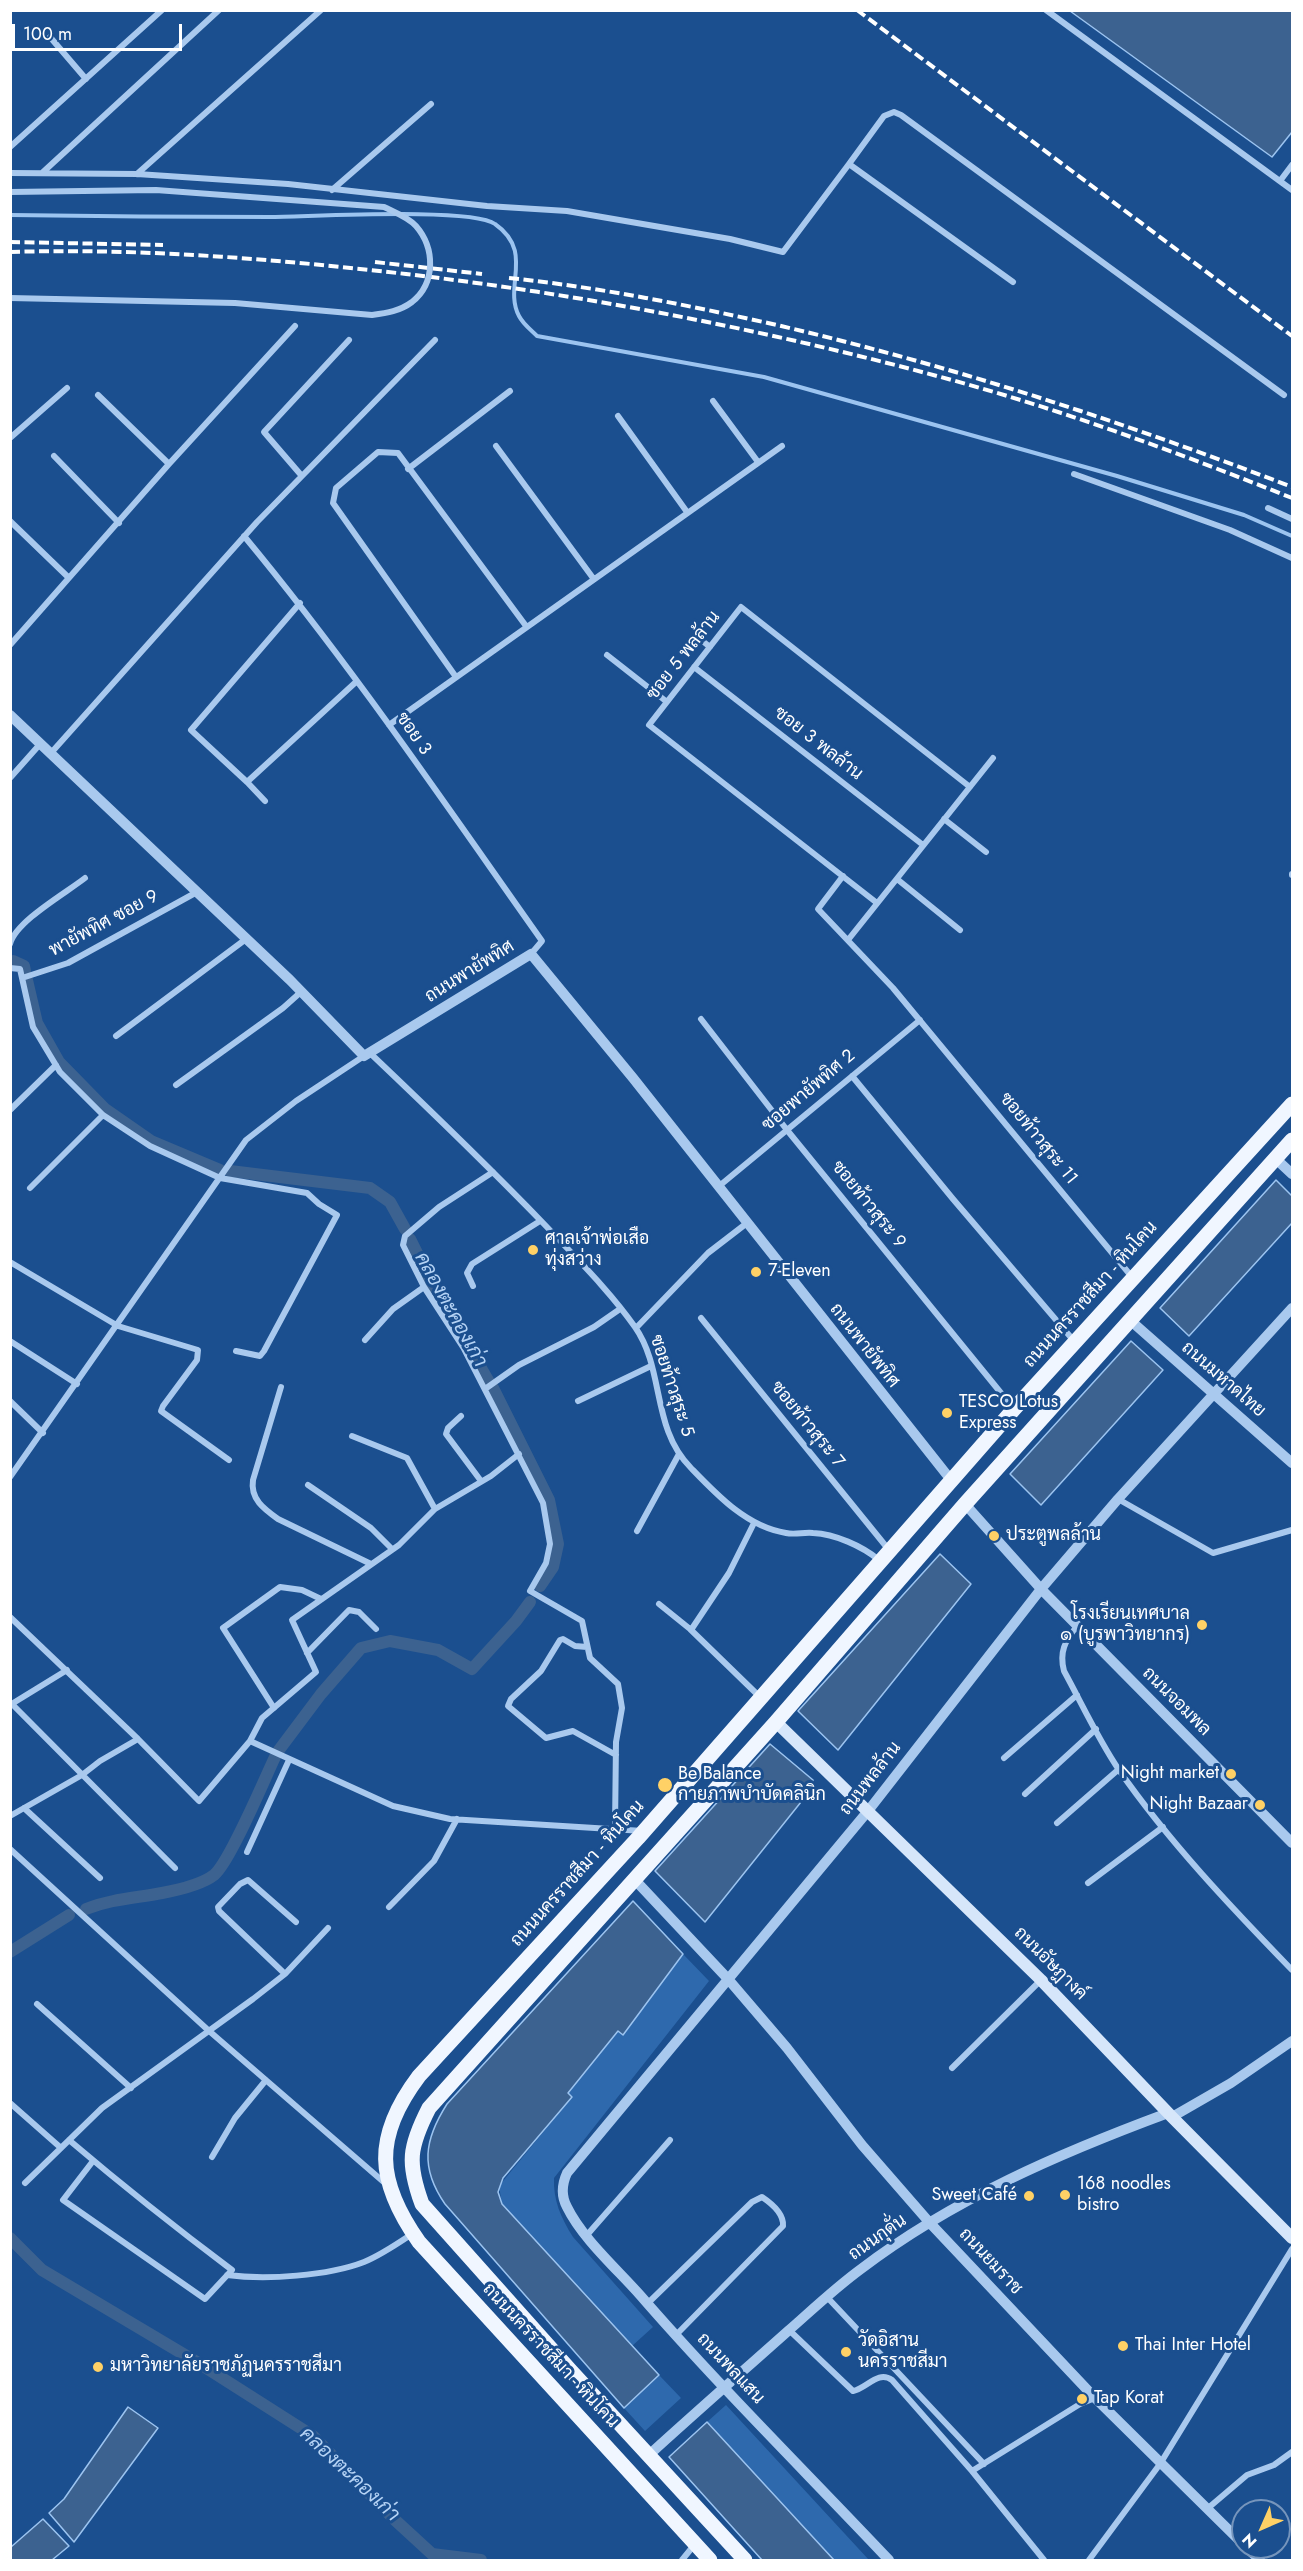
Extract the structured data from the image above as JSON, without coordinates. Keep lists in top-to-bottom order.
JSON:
{
  "streets": {
    "main road": ["ถนนนครราชสีมา - หินโคน", "ถนนอัษฎางค์"],
    "street": [
      "ซอย 5 พลล้าน",
      "ซอย 3",
      "ซอย 3 พลล้าน",
      "พายัพทิศ ซอย 9",
      "ถนนพายัพทิศ",
      "ซอยพายัพทิศ 2",
      "ซอยท้าวสุระ 11",
      "ซอยท้าวสุระ 9",
      "ถนนมหาดไทย",
      "ซอยท้าวสุระ 5",
      "ซอยท้าวสุระ 7",
      "ถนนจอมพล",
      "ถนนพลล้าน",
      "ถนนกุดั่น",
      "ถนนยมราช",
      "ถนนพลแสน"
    ]
  },
  "crossings": [
    ["ซอย 5 พลล้าน", "ซอย 3 พลล้าน"],
    ["ซอย 5 พลล้าน", "ซอยท้าวสุระ 11"],
    ["ซอย 3", "ถนนพายัพทิศ"],
    ["ถนนพายัพทิศ", "ซอยพายัพทิศ 2"],
    ["ถนนพายัพทิศ", "ถนนนครราชสีมา - หินโคน"],
    ["ถนนพายัพทิศ", "ซอยท้าวสุระ 5"],
    ["ซอยพายัพทิศ 2", "ซอยท้าวสุระ 11"],
    ["ซอยพายัพทิศ 2", "ซอยท้าวสุระ 9"],
    ["ซอยท้าวสุระ 11", "ถนนนครราชสีมา - หินโคน"],
    ["ซอยท้าวสุระ 9", "ถนนนครราชสีมา - หินโคน"],
    ["ถนนนครราชสีมา - หินโคน", "ถนนมหาดไทย"],
    ["ถนนนครราชสีมา - หินโคน", "ซอยท้าวสุระ 5"],
    ["ถนนนครราชสีมา - หินโคน", "ซอยท้าวสุระ 7"],
    ["ถนนนครราชสีมา - หินโคน", "ถนนจอมพล"],
    ["ถนนนครราชสีมา - หินโคน", "ถนนอัษฎางค์"],
    ["ถนนนครราชสีมา - หินโคน", "ถนนกุดั่น"],
    ["ถนนนครราชสีมา - หินโคน", "ถนนยมราช"],
    ["ถนนมหาดไทย", "ถนนพลล้าน"],
    ["ซอยท้าวสุระ 5", "ซอยท้าวสุระ 7"],
    ["ถนนจอมพล", "ถนนพลล้าน"],
    ["ถนนพลล้าน", "ถนนอัษฎางค์"],
    ["ถนนพลล้าน", "ถนนยมราช"],
    ["ถนนพลล้าน", "ถนนพลแสน"],
    ["ถนนอัษฎางค์", "ถนนกุดั่น"],
    ["ถนนกุดั่น", "ถนนยมราช"],
    ["ถนนกุดั่น", "ถนนพลแสน"]
  ],
  "water": ["คลองตะคองเก่า"],
  "places": [
    "ศาลเจ้าพ่อเสือ ทุ่งสว่าง",
    "7-Eleven",
    "TESCO Lotus Express",
    "ประตูพลล้าน",
    "โรงเรียนเทศบาล ๑ (บูรพาวิทยากร)",
    "Night market",
    "Be Balance กายภาพบำบัดคลินิก",
    "Night Bazaar",
    "168 noodles bistro",
    "Sweet Café",
    "Thai Inter Hotel",
    "วัดอิสาน นครราชสีมา",
    "มหาวิทยาลัยราชภัฏนครราชสีมา",
    "Tap Korat"
  ],
  "scale_bar": "100 m",
  "north": "bottom left"
}
